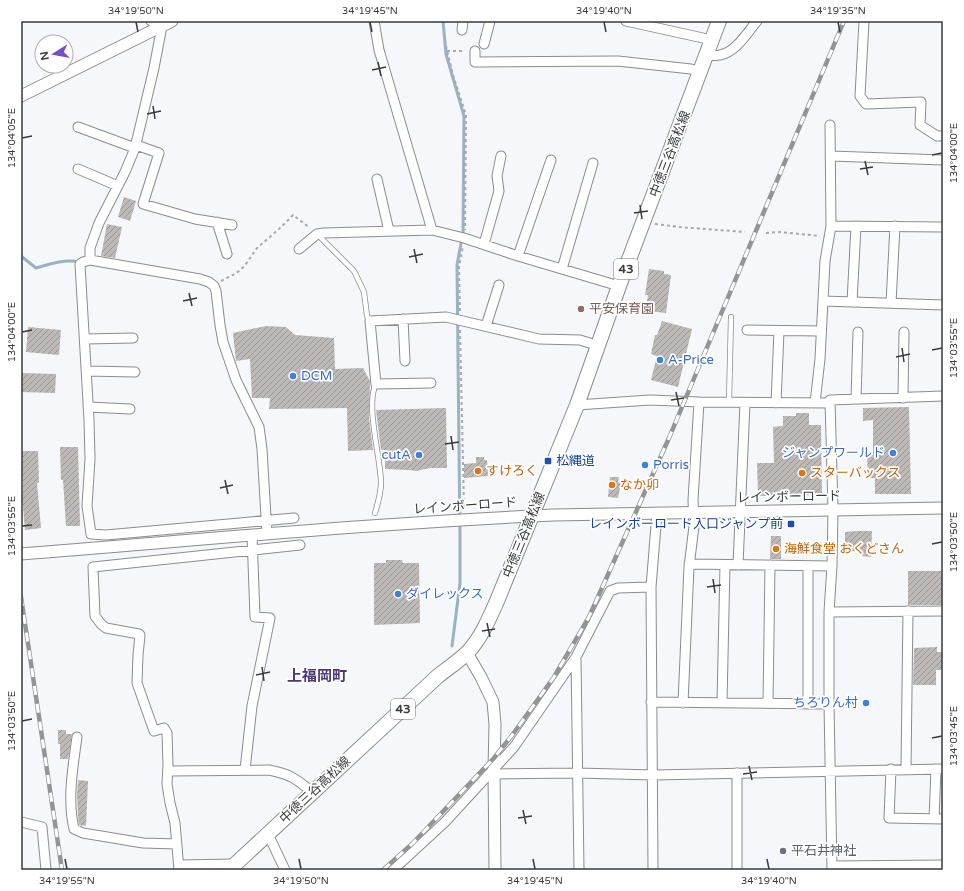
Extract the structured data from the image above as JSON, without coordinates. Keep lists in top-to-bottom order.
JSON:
{
  "streets": {
    "main road": ["中徳三谷高松線", "43"],
    "street": ["レインボーロード"]
  },
  "crossings": [
    ["中徳三谷高松線", "レインボーロード"]
  ],
  "districts": ["上福岡町"],
  "places": {
    "other": [
      "平安保育園",
      "A-Price",
      "DCM",
      "ジャンプワールド",
      "cutA",
      "Porris",
      "すけろく",
      "スターバックス",
      "なか卯",
      "海鮮食堂 おくどさん",
      "ダイレックス",
      "ちろりん村",
      "平石井神社"
    ],
    "transit": ["松縄道", "レインボーロード入口ジャンプ前"]
  },
  "north": "left",
  "coordinates": [
    "34°19'50\"N",
    "34°19'45\"N",
    "34°19'40\"N",
    "34°19'35\"N",
    "134°04'05\"E",
    "134°04'00\"E",
    "134°03'55\"E",
    "134°03'50\"E",
    "134°03'45\"E",
    "34°19'55\"N"
  ]
}
